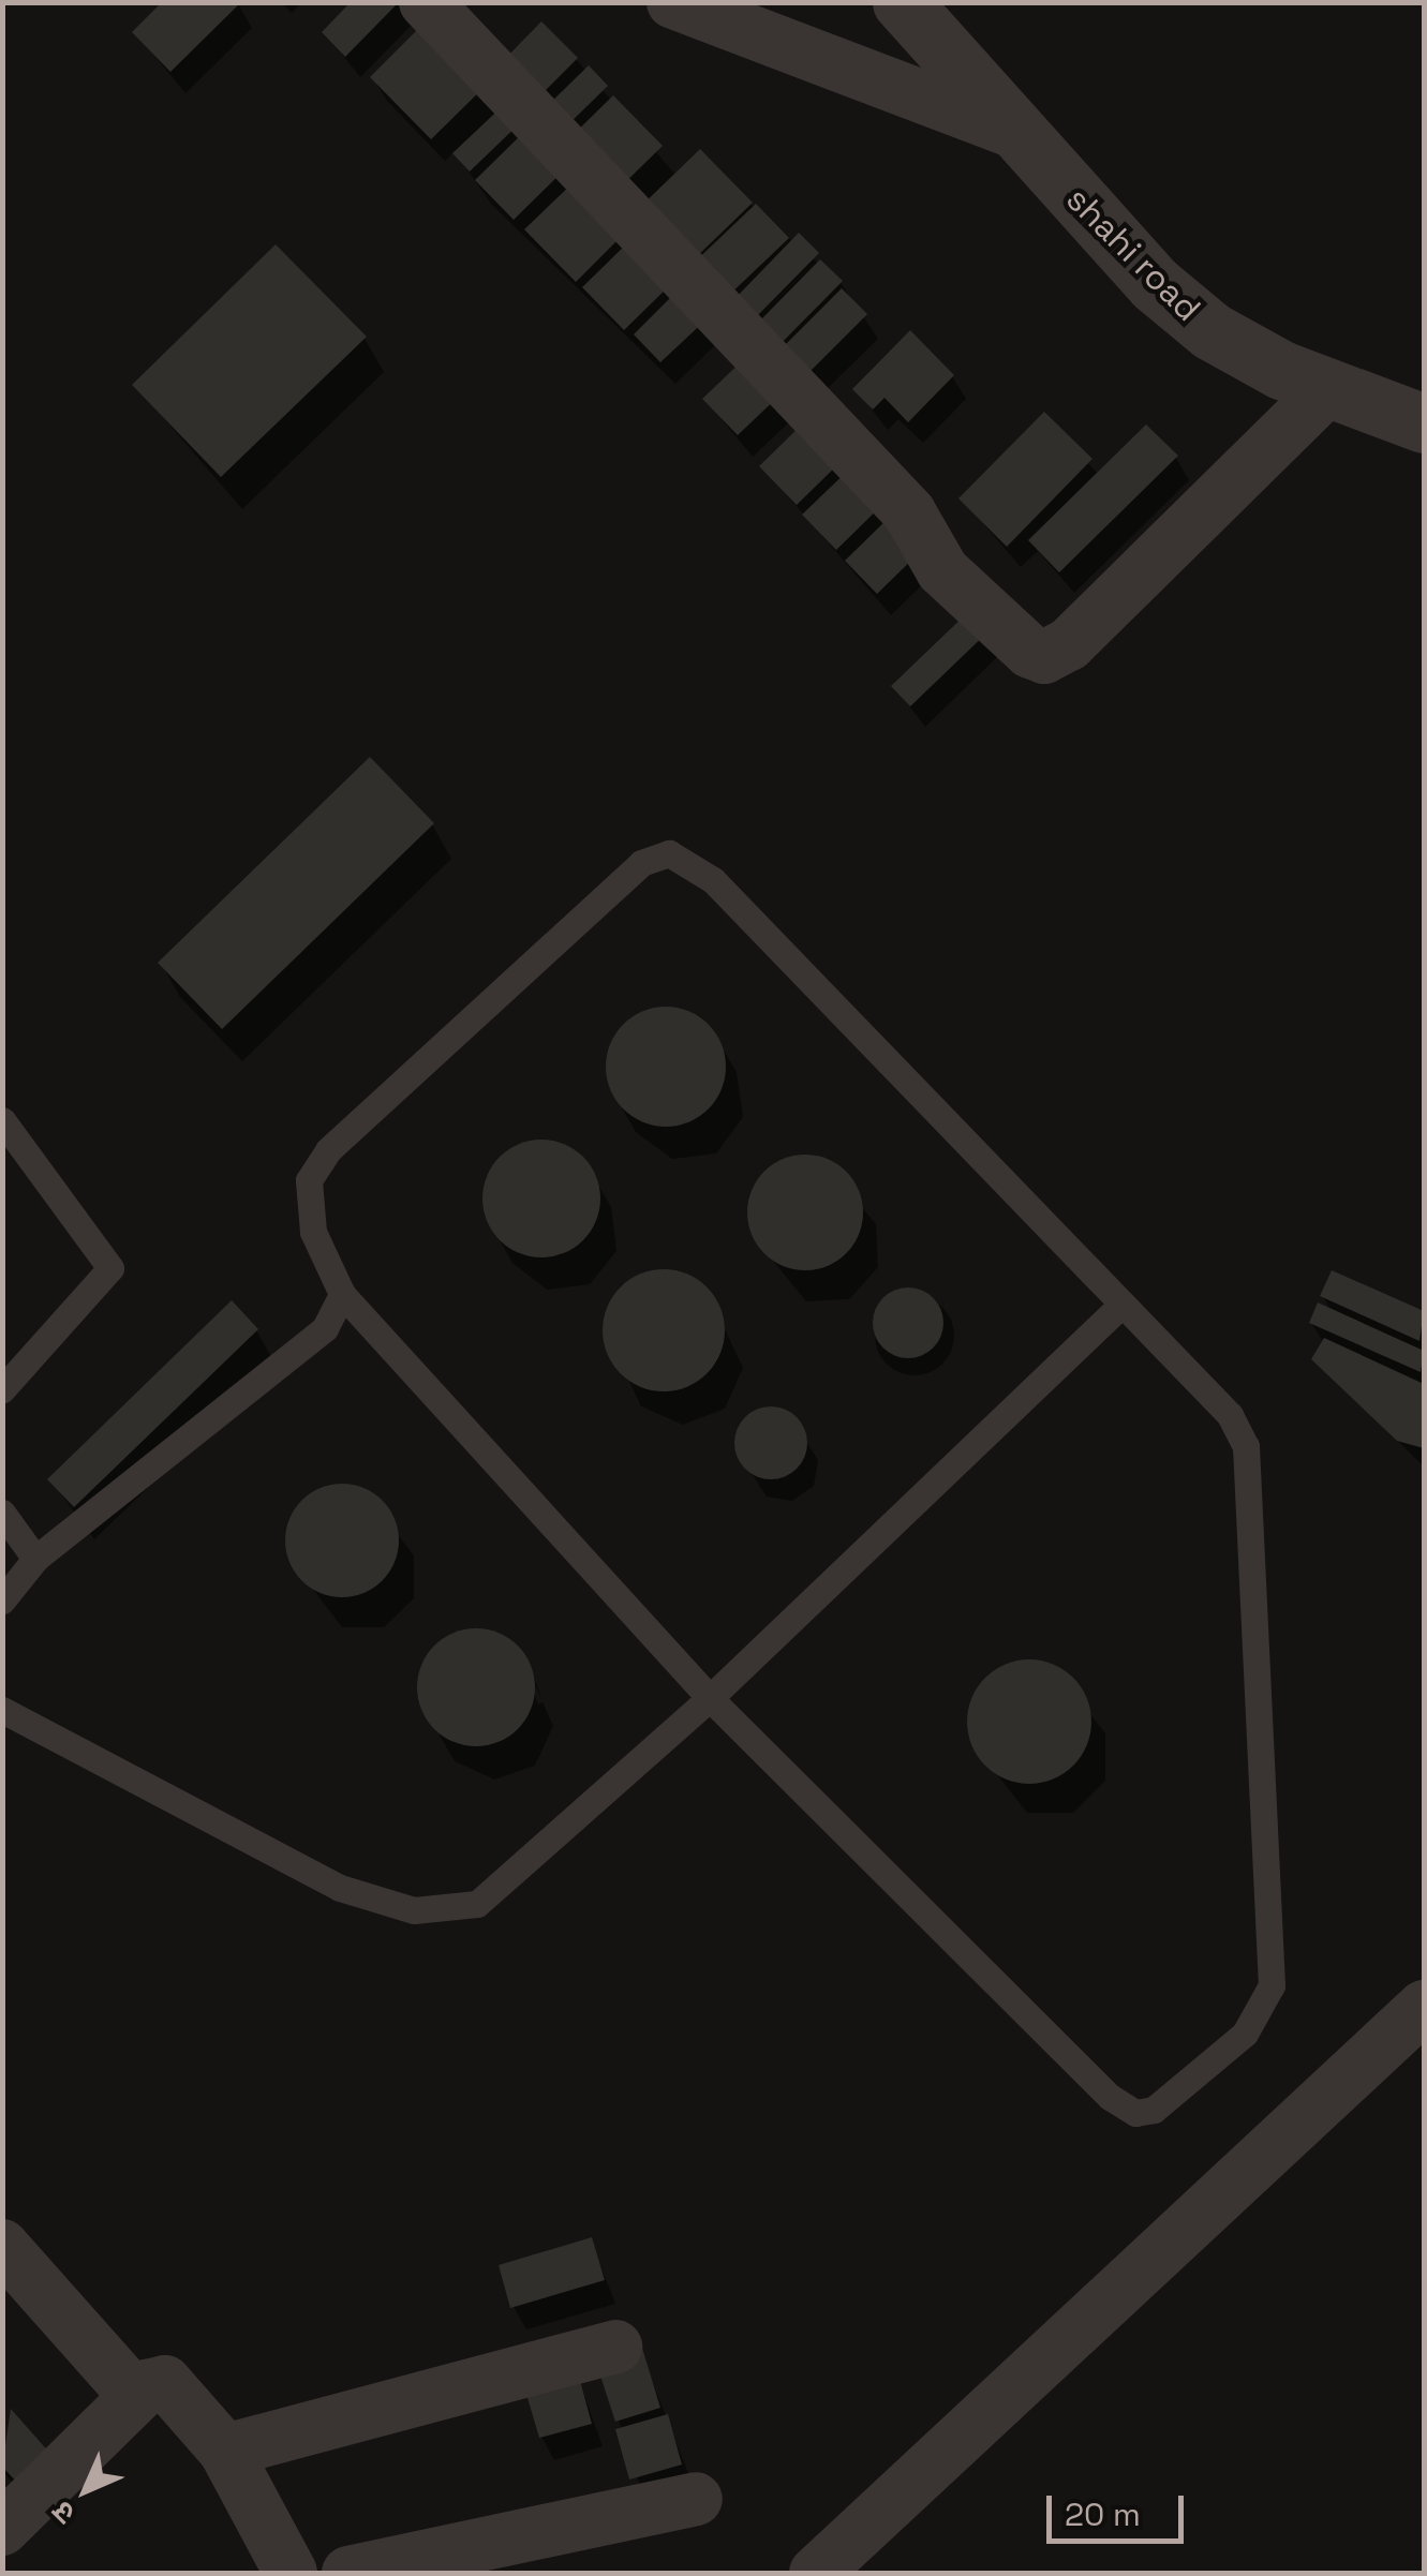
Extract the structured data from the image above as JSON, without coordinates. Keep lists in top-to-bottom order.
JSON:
{
  "streets": {
    "street": ["shahi road"]
  },
  "scale_bar": "20 m",
  "north": "bottom left"
}
